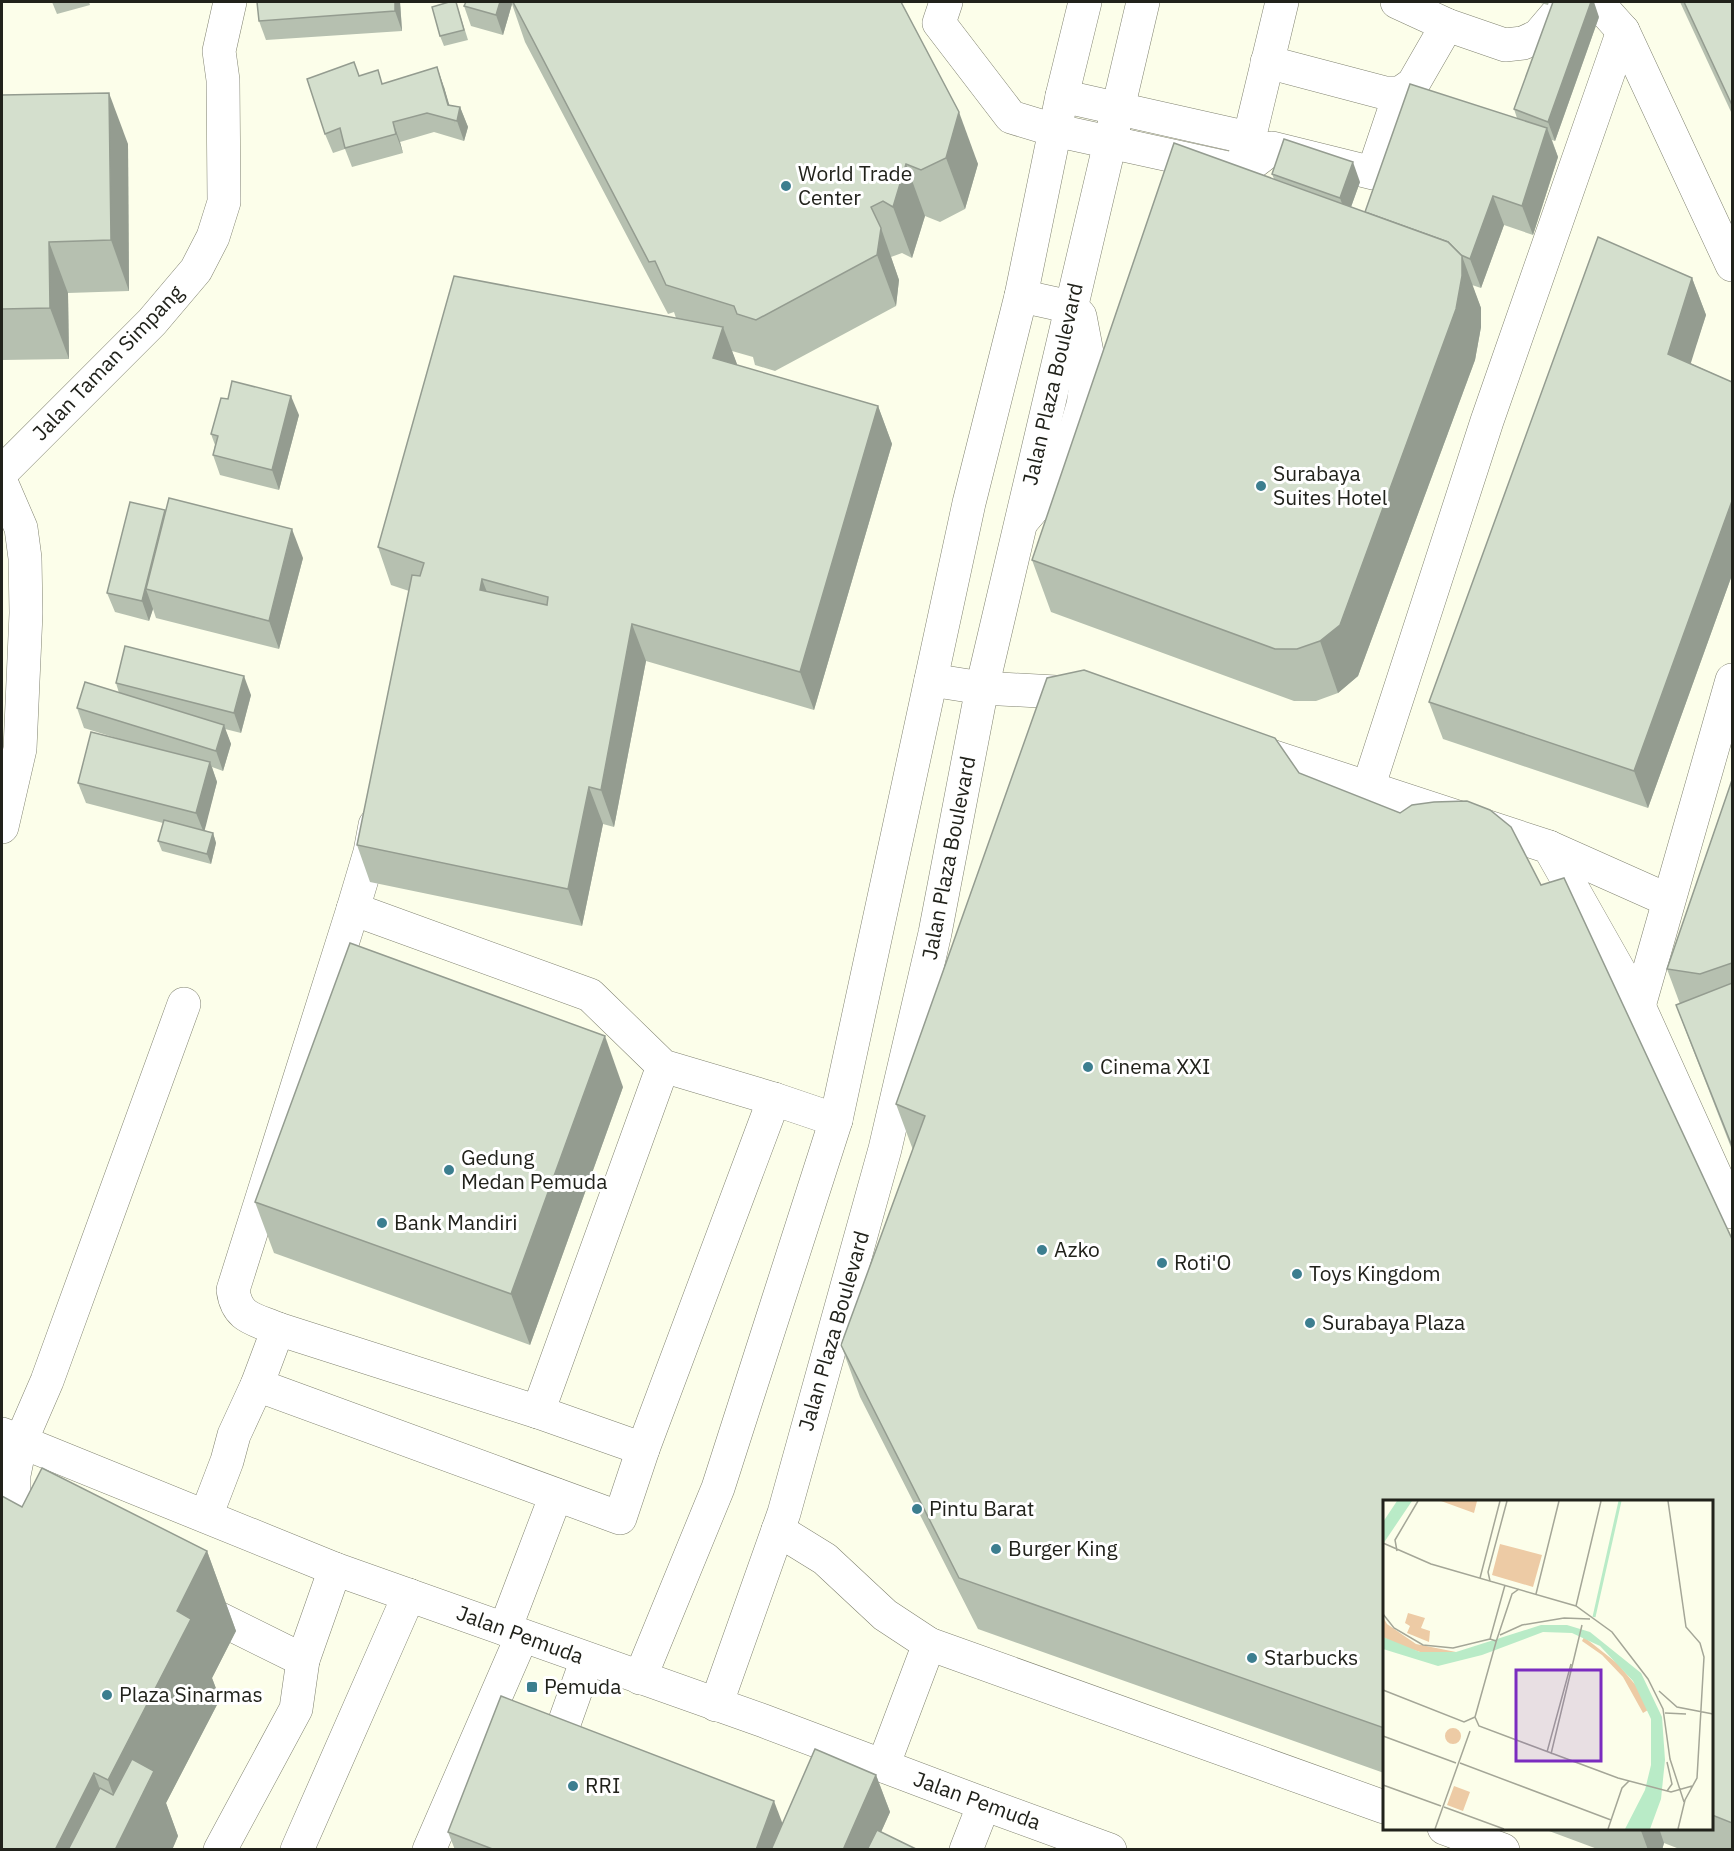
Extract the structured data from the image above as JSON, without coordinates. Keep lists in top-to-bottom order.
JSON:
{
  "streets": {
    "street": ["Jalan Taman Simpang", "Jalan Plaza Boulevard", "Jalan Pemuda"]
  },
  "crossings": [
    ["Jalan Plaza Boulevard", "Jalan Pemuda"]
  ],
  "places": {
    "other": [
      "World Trade Center",
      "Surabaya Suites Hotel",
      "Cinema XXI",
      "Gedung Medan Pemuda",
      "Bank Mandiri",
      "Azko",
      "Roti'O",
      "Toys Kingdom",
      "Surabaya Plaza",
      "Pintu Barat",
      "Burger King",
      "Starbucks",
      "Plaza Sinarmas",
      "RRI"
    ],
    "transit": ["Pemuda"]
  }
}
